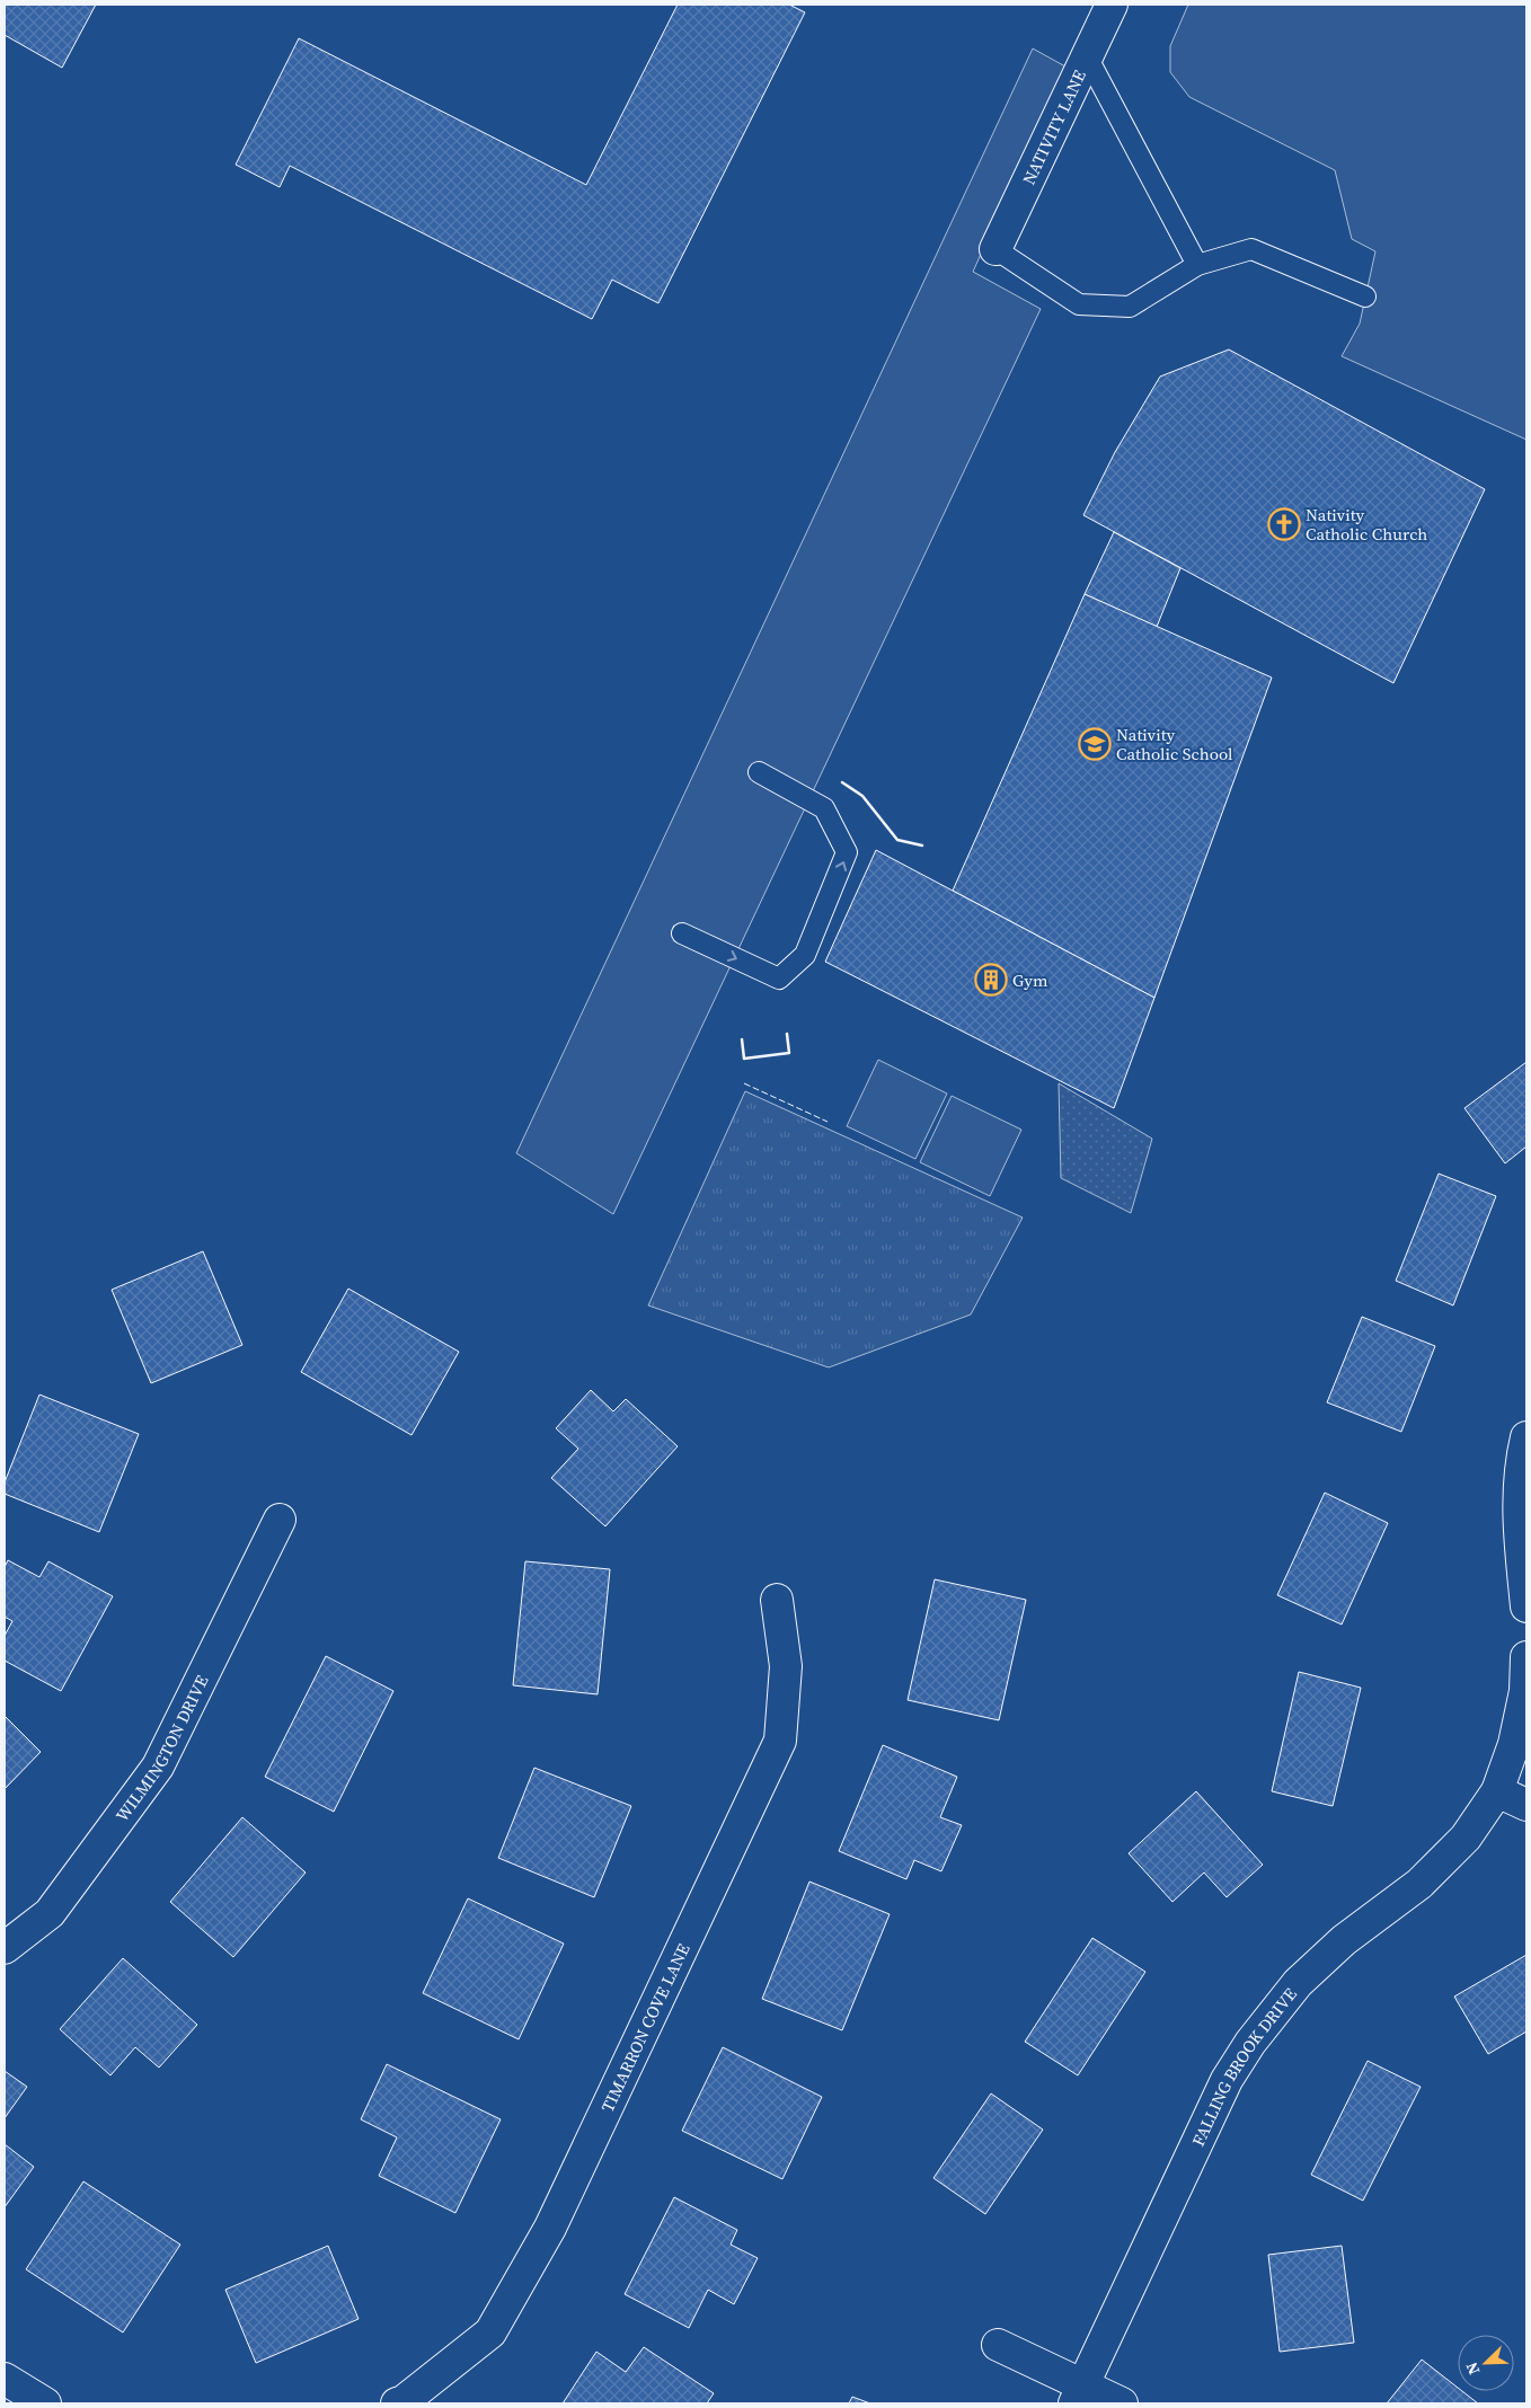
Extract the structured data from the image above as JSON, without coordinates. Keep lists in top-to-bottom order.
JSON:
{
  "streets": {
    "street": [
      "NATIVITY LANE",
      "WILMINGTON DRIVE",
      "TIMARRON COVE LANE",
      "FALLING BROOK DRIVE"
    ]
  },
  "places": {
    "church": ["Nativity Catholic Church"],
    "school or university": ["Nativity Catholic School"],
    "building": ["Gym"]
  },
  "north": "bottom left"
}
